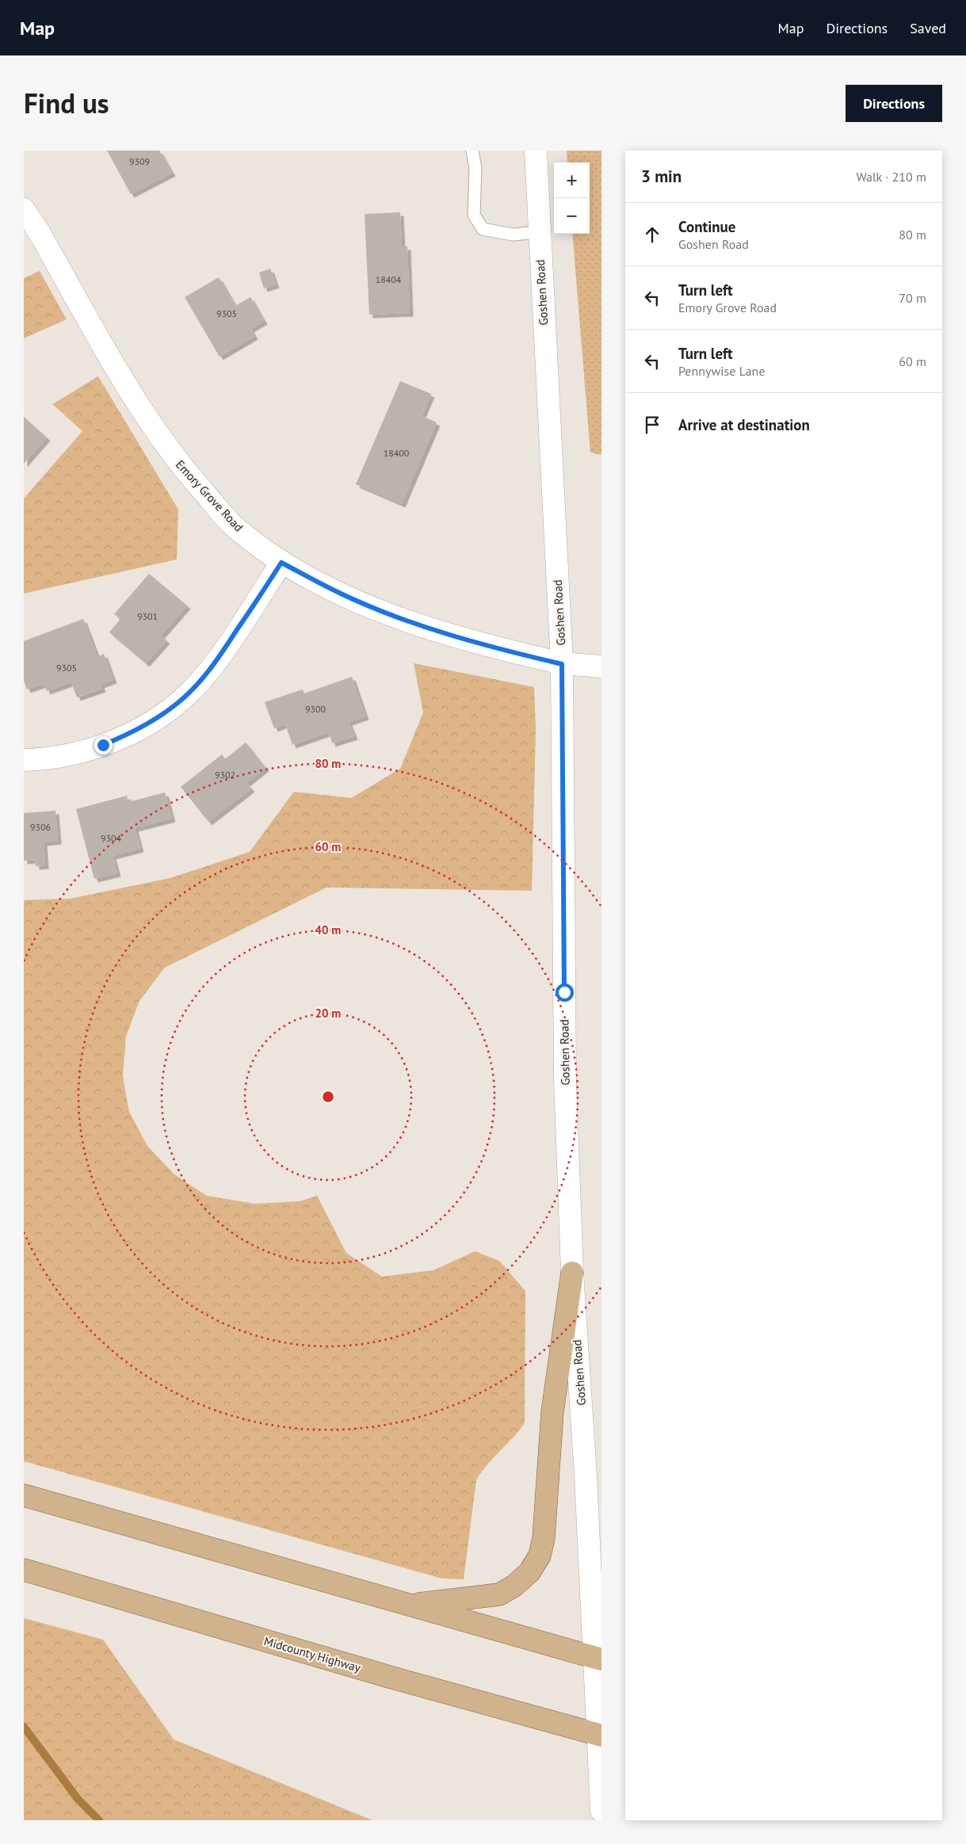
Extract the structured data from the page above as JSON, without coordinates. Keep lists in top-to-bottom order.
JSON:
{
  "streets": {
    "main road": ["Midcounty Highway"],
    "street": ["Goshen Road", "Emory Grove Road"]
  },
  "crossings": [
    ["Goshen Road", "Emory Grove Road"],
    ["Goshen Road", "Midcounty Highway"]
  ],
  "house_numbers": [
    "9309",
    "18404",
    "9305",
    "18400",
    "9301",
    "9305",
    "9300",
    "9302",
    "9306",
    "9304"
  ],
  "page": {
    "header": "Map",
    "nav": ["Map", "Directions", "Saved"],
    "title": "Find us",
    "buttons": "Directions",
    "heading": ["3 min", "Walk · 210 m"],
    "map_buttons": ["+", "−"],
    "list": [
      ["Continue", "Goshen Road", "80 m"],
      ["Turn left", "Emory Grove Road", "70 m"],
      ["Turn left", "Pennywise Lane", "60 m"],
      "Arrive at destination"
    ]
  },
  "rings": [
    "80 m",
    "60 m",
    "40 m",
    "20 m"
  ]
}
